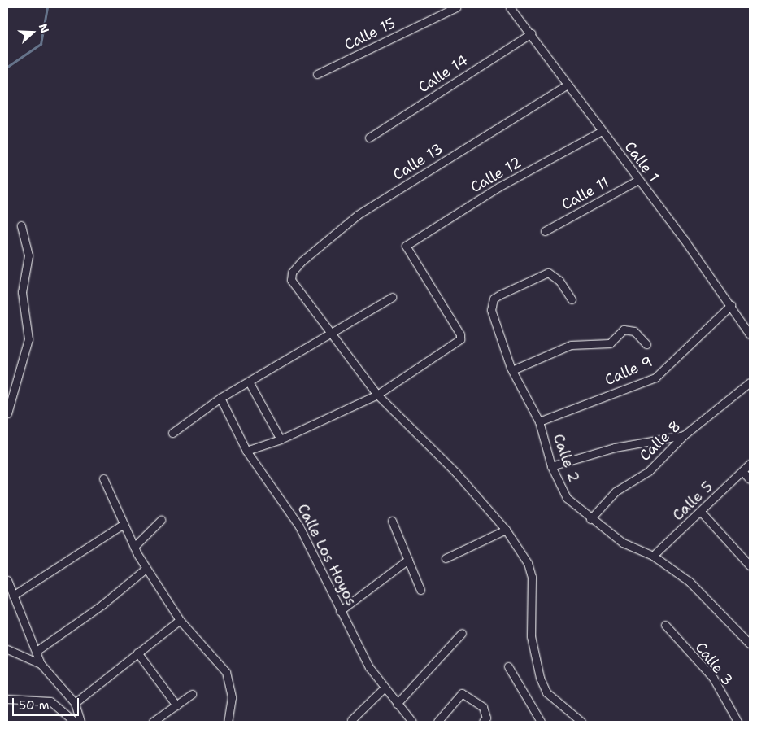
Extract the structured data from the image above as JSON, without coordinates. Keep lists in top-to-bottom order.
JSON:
{
  "streets": {
    "street": [
      "Calle 15",
      "Calle 14",
      "Calle 13",
      "Calle 1",
      "Calle 12",
      "Calle 11",
      "Calle 9",
      "Calle 8",
      "Calle 2",
      "Calle 5",
      "Calle Los Hoyos",
      "Calle 3"
    ]
  },
  "crossings": [
    ["Calle 14", "Calle 1"],
    ["Calle 13", "Calle 1"],
    ["Calle 1", "Calle 12"],
    ["Calle 1", "Calle 11"],
    ["Calle 1", "Calle 9"],
    ["Calle 9", "Calle 2"],
    ["Calle 8", "Calle 2"],
    ["Calle 2", "Calle 5"]
  ],
  "scale_bar": "50 m",
  "north": "right"
}
